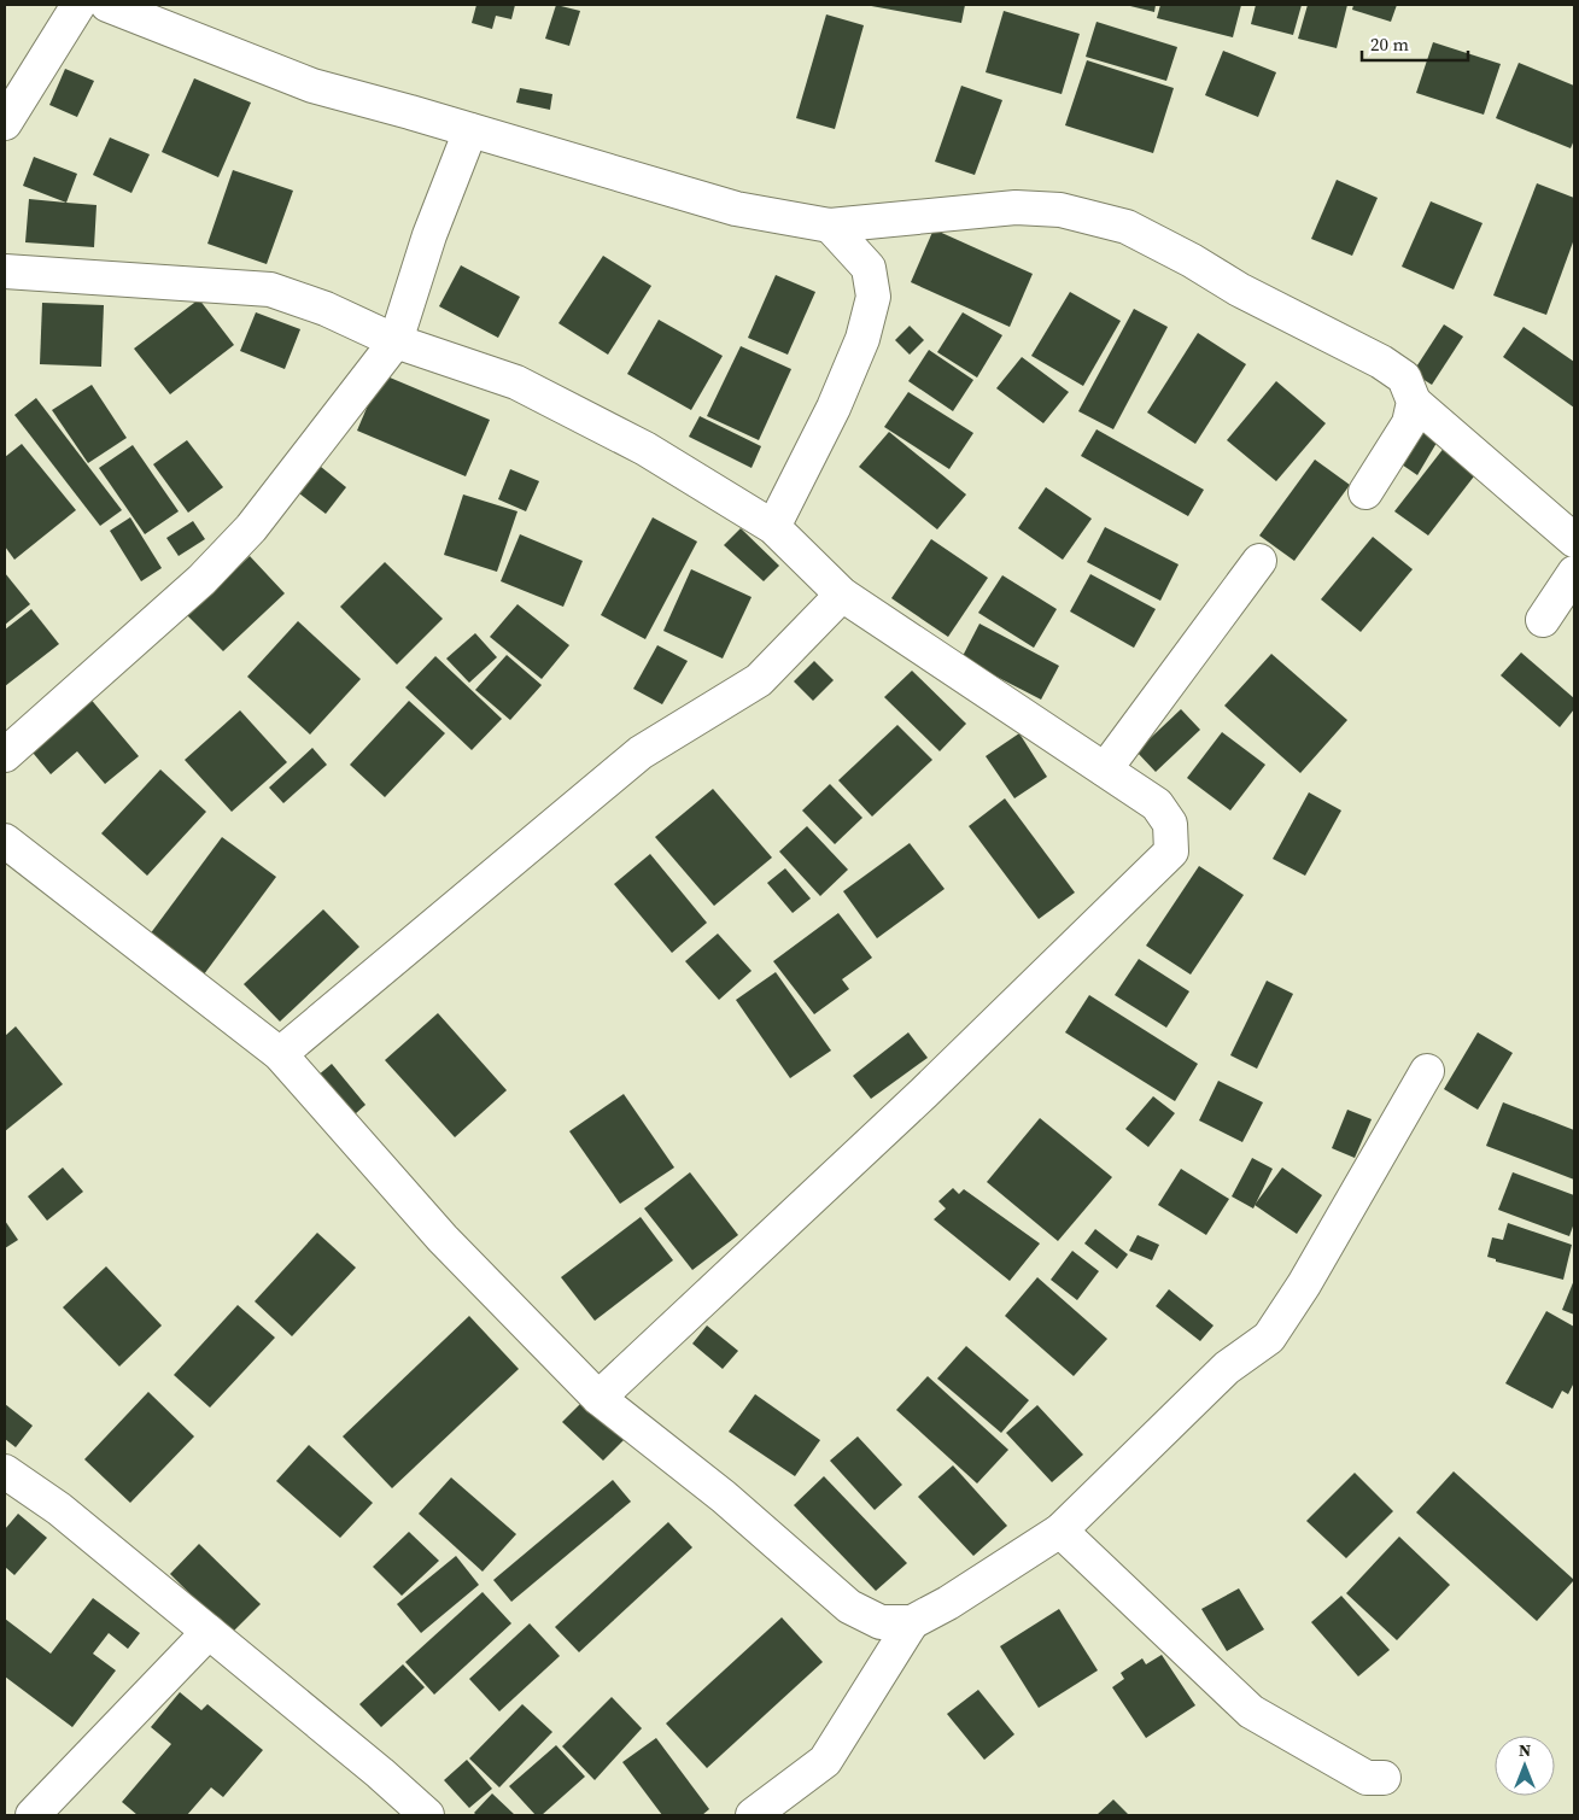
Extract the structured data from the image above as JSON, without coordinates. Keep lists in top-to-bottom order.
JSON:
{
  "scale_bar": "20 m",
  "north": "top"
}
